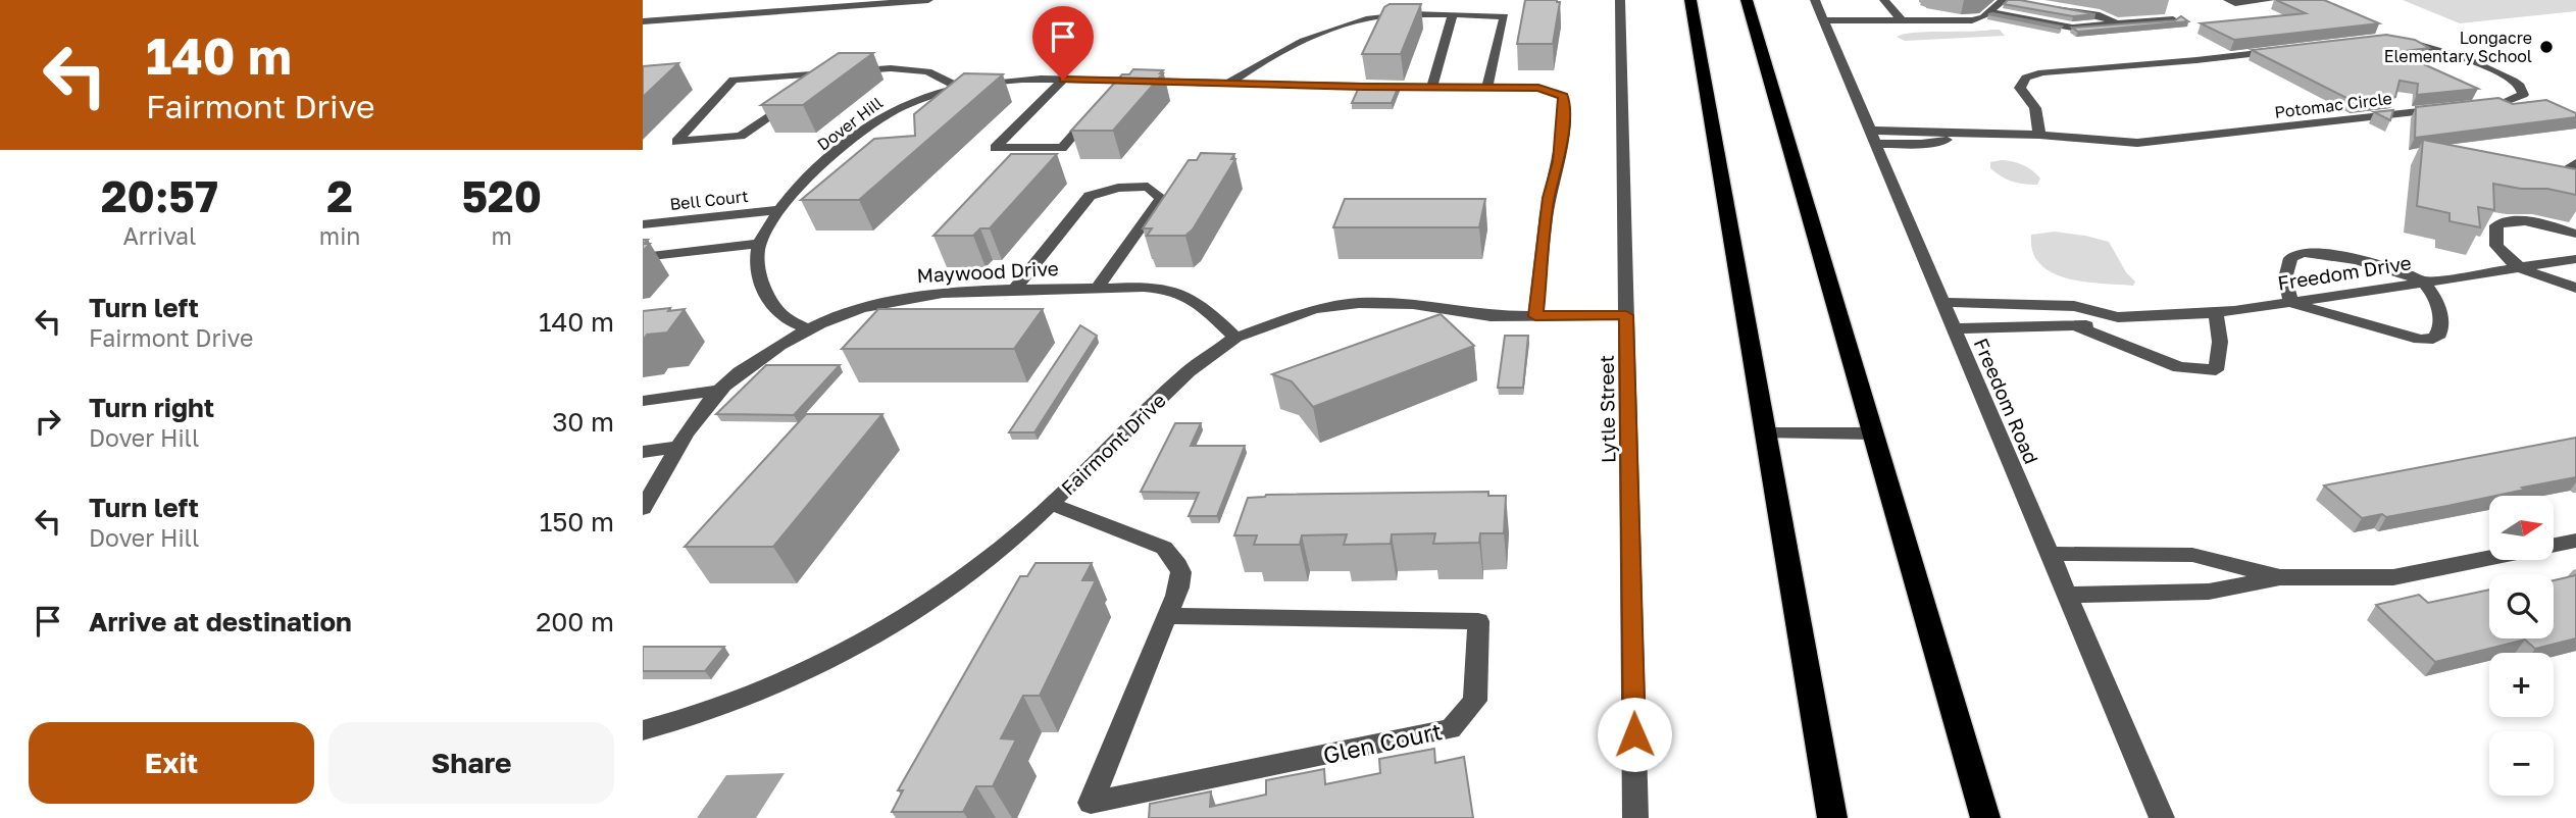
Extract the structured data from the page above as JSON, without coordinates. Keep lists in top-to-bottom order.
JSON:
{
  "streets": {
    "street": [
      "Potomac Circle",
      "Dover Hill",
      "Bell Court",
      "Maywood Drive",
      "Freedom Drive",
      "Freedom Road",
      "Lytle Street",
      "Fairmont Drive",
      "Glen Court"
    ]
  },
  "crossings": [
    ["Potomac Circle", "Freedom Road"],
    ["Dover Hill", "Bell Court"],
    ["Dover Hill", "Fairmont Drive"],
    ["Maywood Drive", "Fairmont Drive"],
    ["Freedom Drive", "Freedom Road"],
    ["Lytle Street", "Fairmont Drive"],
    ["Fairmont Drive", "Glen Court"]
  ],
  "places": ["Longacre Elementary School"],
  "north": "right",
  "page": {
    "turn": ["140 m", "Fairmont Drive"],
    "eta": [
      "20:57",
      "Arrival",
      "2",
      "min",
      "520",
      "m"
    ],
    "list": [
      {
        "name": "Turn left",
        "note": "Fairmont Drive",
        "value": "140 m"
      },
      {
        "name": "Turn right",
        "note": "Dover Hill",
        "value": "30 m"
      },
      {
        "name": "Turn left",
        "note": "Dover Hill",
        "value": "150 m"
      },
      {
        "name": "Arrive at destination",
        "value": "200 m"
      }
    ],
    "map_buttons": ["+", "−"],
    "buttons": ["Exit", "Share"]
  }
}
